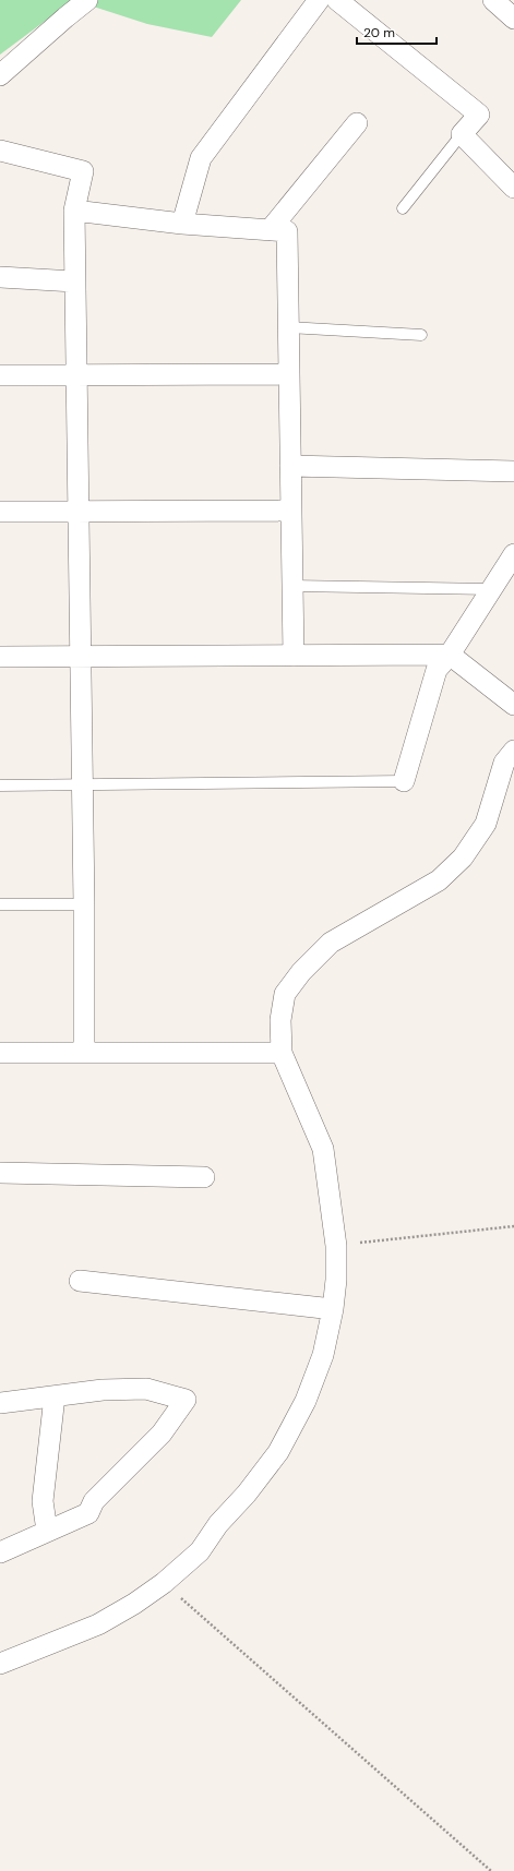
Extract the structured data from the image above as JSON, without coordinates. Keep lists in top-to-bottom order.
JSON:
{
  "scale_bar": "20 m"
}
